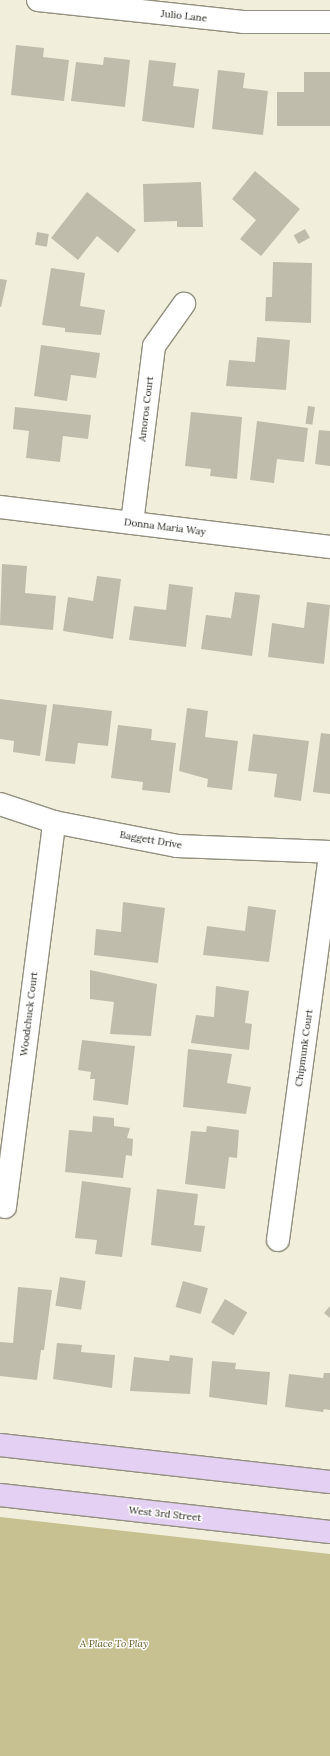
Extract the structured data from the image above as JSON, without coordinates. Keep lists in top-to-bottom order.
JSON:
{
  "streets": {
    "main road": ["West 3rd Street"],
    "street": [
      "Julio Lane",
      "Amoros Court",
      "Donna Maria Way",
      "Baggett Drive",
      "Woodchuck Court",
      "Chipmunk Court"
    ]
  },
  "crossings": [
    ["Amoros Court", "Donna Maria Way"],
    ["Baggett Drive", "Woodchuck Court"]
  ],
  "parks": ["A Place To Play"]
}
